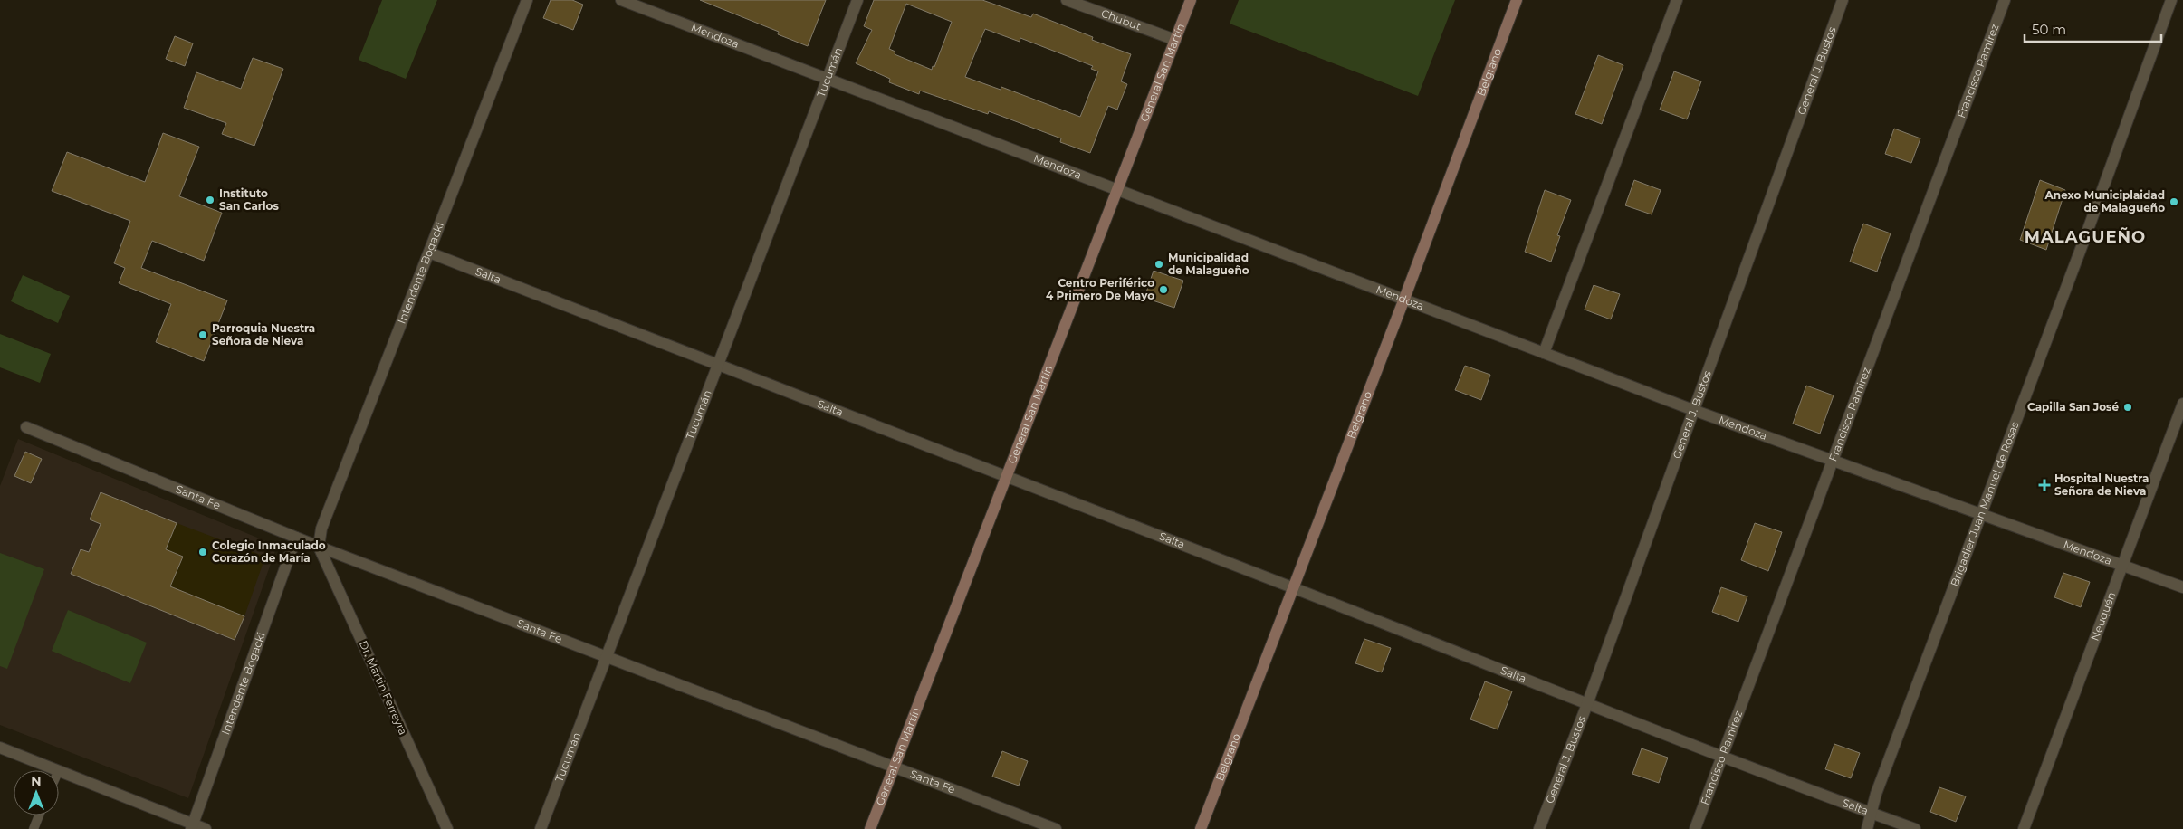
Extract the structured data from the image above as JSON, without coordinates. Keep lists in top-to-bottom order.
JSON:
{
  "streets": {
    "main road": ["General San Martín", "Belgrano"],
    "street": [
      "Chubut",
      "Mendoza",
      "General J. Bustos",
      "Francisco Ramirez",
      "Tucumán",
      "Intendente Bogacki",
      "Salta",
      "Santa Fe",
      "Brigadier Juan Manuel de Rosas",
      "Neuquén",
      "Dr. Martin Ferreyra"
    ]
  },
  "crossings": [
    ["Chubut", "General San Martín"],
    ["Mendoza", "General J. Bustos"],
    ["Mendoza", "Francisco Ramirez"],
    ["Mendoza", "Tucumán"],
    ["Mendoza", "General San Martín"],
    ["Mendoza", "Belgrano"],
    ["Mendoza", "Brigadier Juan Manuel de Rosas"],
    ["Mendoza", "Neuquén"],
    ["General J. Bustos", "Salta"],
    ["Francisco Ramirez", "Salta"],
    ["Tucumán", "Salta"],
    ["Tucumán", "Santa Fe"],
    ["General San Martín", "Salta"],
    ["General San Martín", "Santa Fe"],
    ["Belgrano", "Salta"],
    ["Intendente Bogacki", "Salta"],
    ["Intendente Bogacki", "Santa Fe"],
    ["Intendente Bogacki", "Dr. Martin Ferreyra"],
    ["Salta", "Brigadier Juan Manuel de Rosas"],
    ["Santa Fe", "Dr. Martin Ferreyra"]
  ],
  "districts": ["MALAGUEÑO"],
  "places": {
    "other": [
      "Instituto San Carlos",
      "Anexo Municiplaidad de Malagueño",
      "Municipalidad de Malagueño",
      "Centro Periférico 4 Primero De Mayo",
      "Parroquia Nuestra Señora de Nieva",
      "Capilla San José",
      "Colegio Inmaculado Corazón de María"
    ],
    "health": ["Hospital Nuestra Señora de Nieva"]
  },
  "scale_bar": "50 m",
  "north": "top"
}
